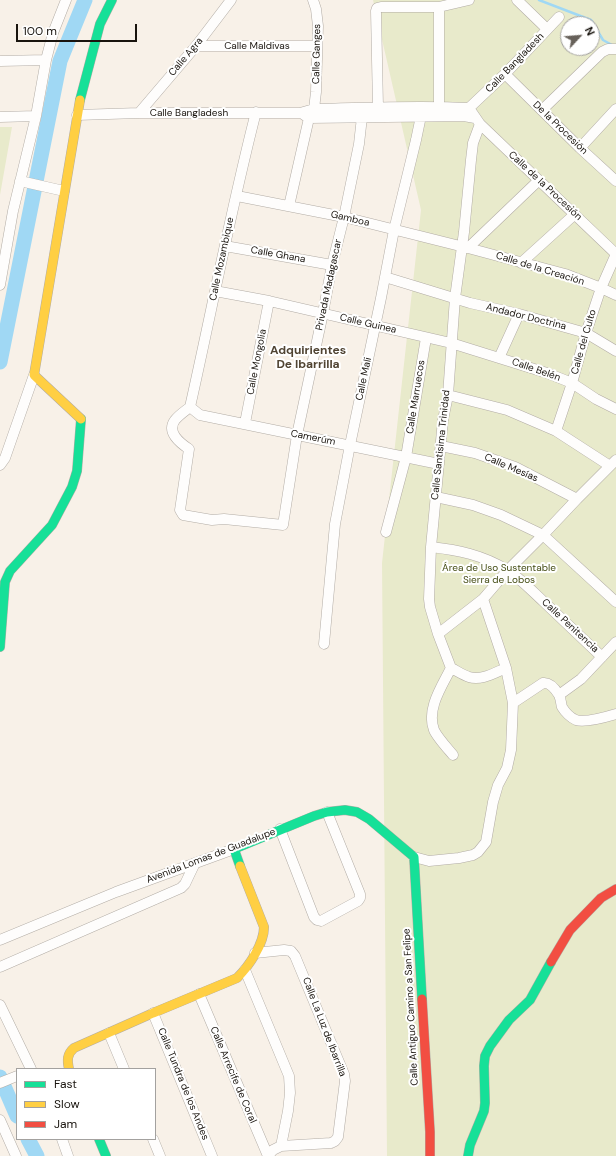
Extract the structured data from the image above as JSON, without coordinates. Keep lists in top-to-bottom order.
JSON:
{
  "streets": {
    "street": [
      "Calle Maldivas",
      "Calle Ganges",
      "Calle Agra",
      "Calle Bangladesh",
      "De la Procesión",
      "Calle de la Procesión",
      "Gamboa",
      "Calle Ghana",
      "Calle Mozambique",
      "Calle de la Creación",
      "Privada Madagascar",
      "Andador Doctrina",
      "Calle Guinea",
      "Calle del Culto",
      "Calle Mongolia",
      "Calle Belén",
      "Calle Mali",
      "Calle Marruecos",
      "Camerúm",
      "Calle Santisima Trinidad",
      "Calle Mesías",
      "Calle Penitencia",
      "Avenida Lomas de Guadalupe",
      "Calle Antiguo Camino a San Felipe",
      "Calle La Luz de Ibarrilla",
      "Calle Arrecife de Coral",
      "Calle Tundra de los Andes"
    ]
  },
  "crossings": [
    ["Calle Maldivas", "Calle Ganges"],
    ["Calle Maldivas", "Calle Agra"],
    ["Calle Ganges", "Calle Bangladesh"],
    ["Calle Ganges", "Gamboa"],
    ["Calle Agra", "Calle Bangladesh"],
    ["Calle Bangladesh", "De la Procesión"],
    ["Calle Bangladesh", "Calle de la Procesión"],
    ["Calle Bangladesh", "Calle Mozambique"],
    ["Calle Bangladesh", "Privada Madagascar"],
    ["Calle Bangladesh", "Calle Mali"],
    ["Calle de la Procesión", "Calle del Culto"],
    ["Calle de la Procesión", "Calle Santisima Trinidad"],
    ["Gamboa", "Calle Mozambique"],
    ["Gamboa", "Calle de la Creación"],
    ["Gamboa", "Privada Madagascar"],
    ["Gamboa", "Calle Mali"],
    ["Gamboa", "Calle Santisima Trinidad"],
    ["Calle Ghana", "Calle Mozambique"],
    ["Calle Ghana", "Privada Madagascar"],
    ["Calle Mozambique", "Privada Madagascar"],
    ["Calle Mozambique", "Calle Guinea"],
    ["Calle Mozambique", "Camerúm"],
    ["Calle de la Creación", "Calle del Culto"],
    ["Calle de la Creación", "Calle Santisima Trinidad"],
    ["Privada Madagascar", "Calle Guinea"],
    ["Privada Madagascar", "Camerúm"],
    ["Andador Doctrina", "Calle del Culto"],
    ["Andador Doctrina", "Calle Santisima Trinidad"],
    ["Calle Guinea", "Calle Mongolia"],
    ["Calle Guinea", "Calle Belén"],
    ["Calle Guinea", "Calle Mali"],
    ["Calle Guinea", "Calle Marruecos"],
    ["Calle Guinea", "Calle Santisima Trinidad"],
    ["Calle del Culto", "Calle Belén"],
    ["Calle Mongolia", "Camerúm"],
    ["Calle Belén", "Calle Santisima Trinidad"],
    ["Calle Mali", "Camerúm"],
    ["Calle Marruecos", "Camerúm"],
    ["Camerúm", "Calle Santisima Trinidad"],
    ["Calle Santisima Trinidad", "Calle Mesías"],
    ["Calle Santisima Trinidad", "Calle Penitencia"],
    ["Avenida Lomas de Guadalupe", "Calle Antiguo Camino a San Felipe"]
  ],
  "districts": ["Adquirientes De Ibarrilla"],
  "parks": ["Área de Uso Sustentable Sierra de Lobos"],
  "legend": ["Fast", "Slow", "Jam"],
  "scale_bar": "100 m",
  "north": "top right"
}
